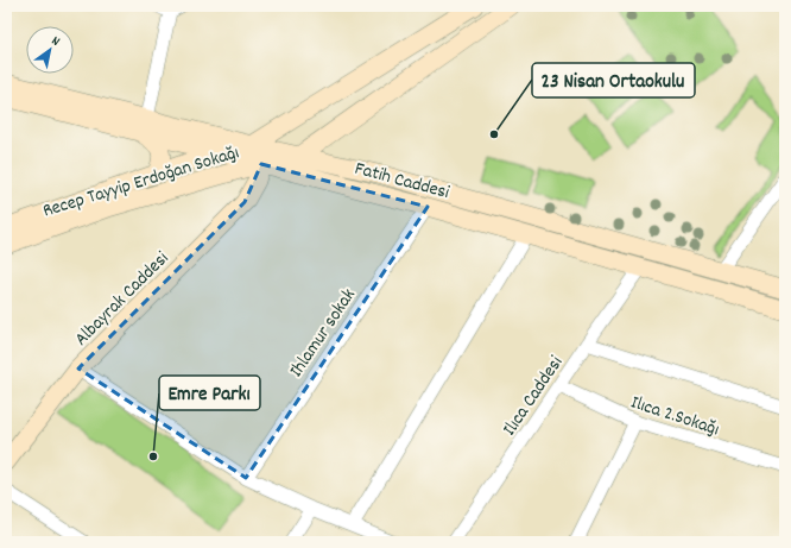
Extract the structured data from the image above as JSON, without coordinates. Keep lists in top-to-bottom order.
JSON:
{
  "streets": {
    "main road": ["Fatih Caddesi", "Recep Tayyip Erdoğan Sokağı", "Albayrak Caddesi"],
    "street": ["Ihlamur sokak", "Ilıca Caddesi", "Ilıca 2.Sokağı"]
  },
  "crossings": [
    ["Fatih Caddesi", "Recep Tayyip Erdoğan Sokağı"],
    ["Fatih Caddesi", "Albayrak Caddesi"],
    ["Fatih Caddesi", "Ihlamur sokak"],
    ["Fatih Caddesi", "Ilıca Caddesi"],
    ["Recep Tayyip Erdoğan Sokağı", "Albayrak Caddesi"],
    ["Ilıca Caddesi", "Ilıca 2.Sokağı"]
  ],
  "places": ["23 Nisan Ortaokulu", "Emre Parkı"],
  "north": "top right"
}
